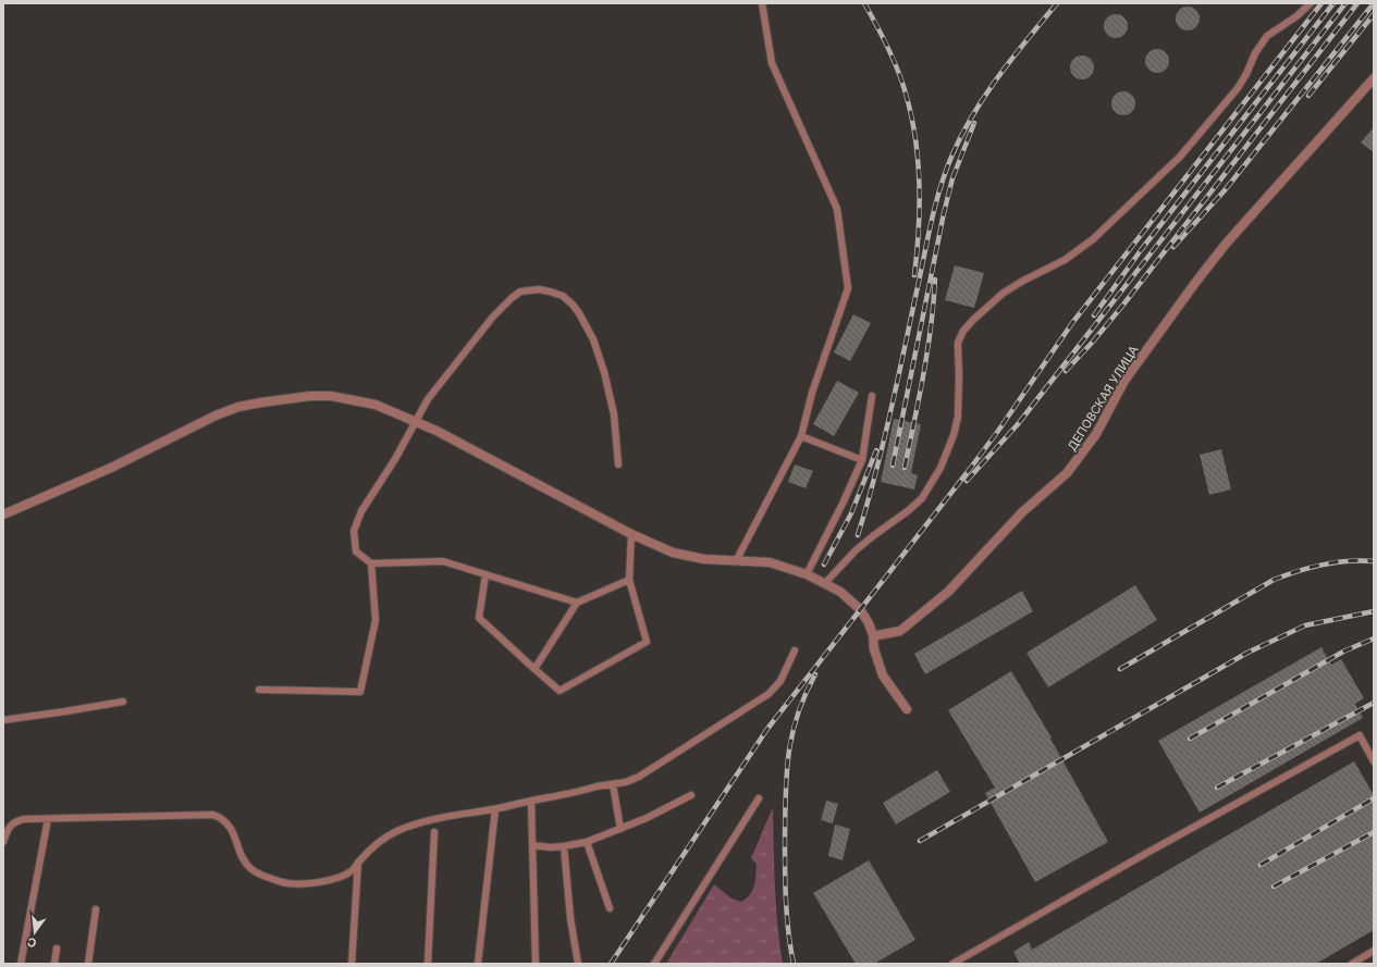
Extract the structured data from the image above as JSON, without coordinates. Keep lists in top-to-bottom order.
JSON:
{
  "streets": {
    "street": ["ДЕПОВСКАЯ УЛИЦА"]
  },
  "north": "bottom"
}
